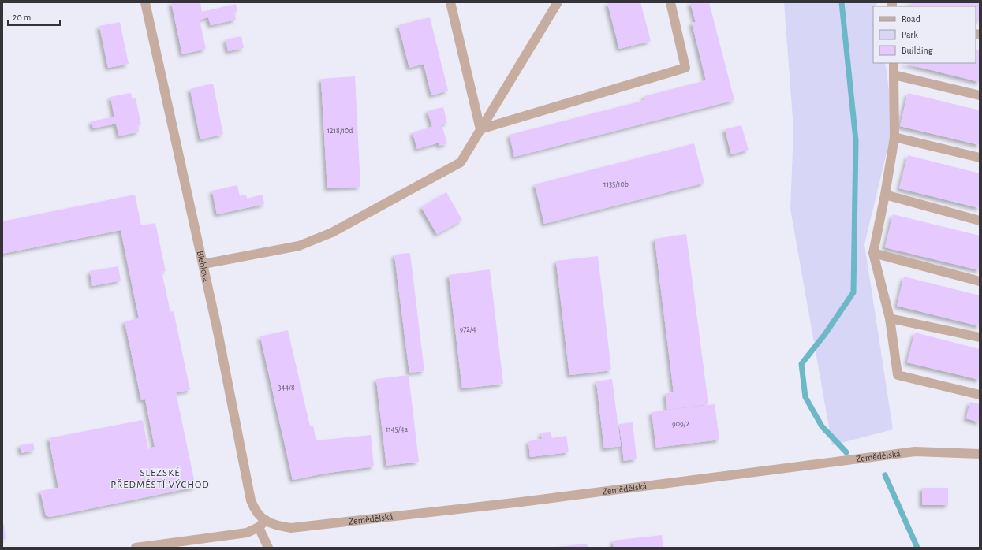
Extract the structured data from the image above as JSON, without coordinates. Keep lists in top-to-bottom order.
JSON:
{
  "streets": {
    "street": ["Bieblova", "Zemědělská"]
  },
  "crossings": [
    ["Bieblova", "Zemědělská"]
  ],
  "districts": ["SLEZSKÉ PŘEDMĚSTÍ-VÝCHOD"],
  "house_numbers": [
    "1218/10d",
    "1135/10b",
    "972/4",
    "344/8",
    "909/2",
    "1145/4a"
  ],
  "legend": ["Road", "Park", "Building"],
  "scale_bar": "20 m"
}
